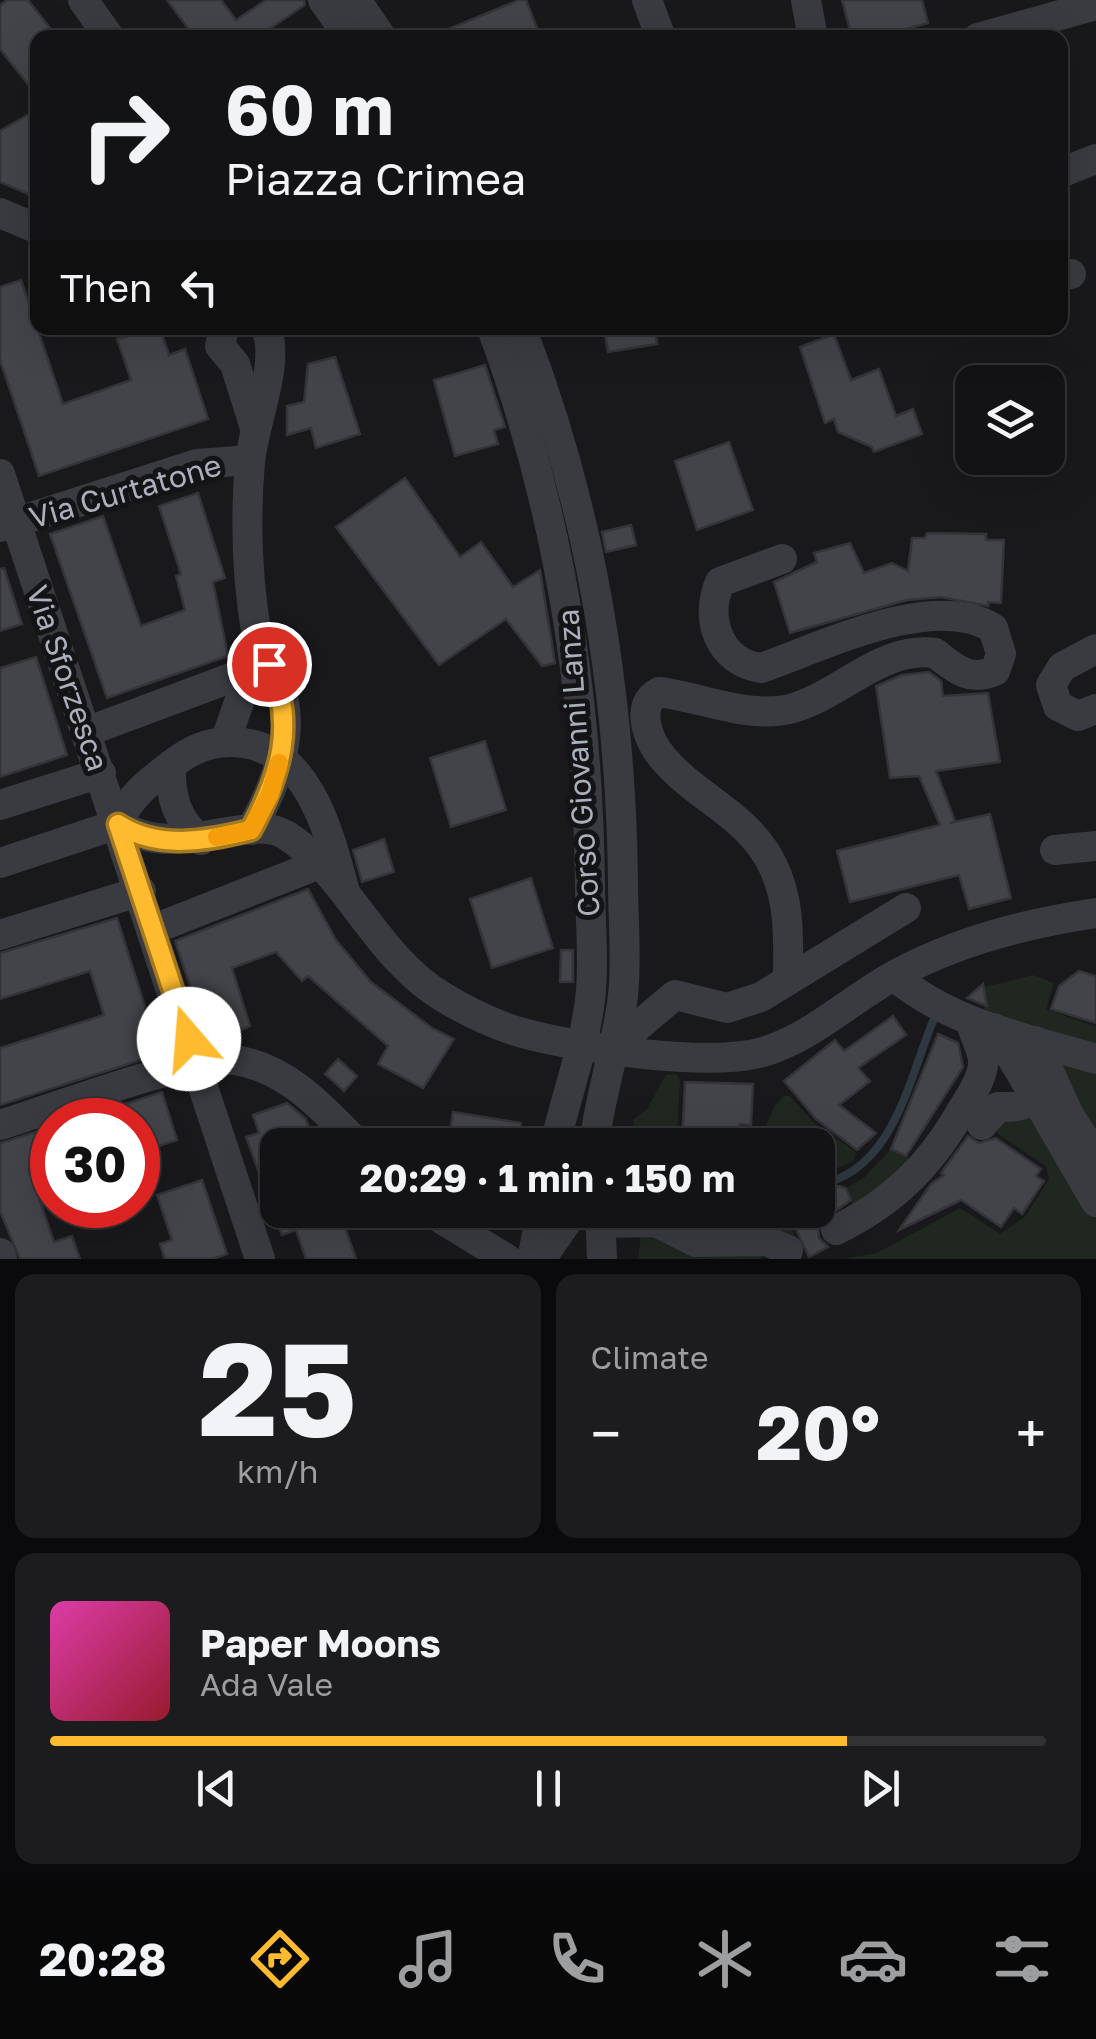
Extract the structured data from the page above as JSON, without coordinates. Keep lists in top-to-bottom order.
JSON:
{
  "streets": {
    "street": ["Via Curtatone", "Via Sforzesca", "Corso Giovanni Lanza"]
  },
  "crossings": [
    ["Via Curtatone", "Via Sforzesca"]
  ],
  "page": {
    "turn": ["60 m", "Piazza Crimea"],
    "then": "Then",
    "limit": "30",
    "trip": "20:29 · 1 min · 150 m",
    "tile": [
      ["25", "km/h"],
      "Climate"
    ],
    "heat": ["−", "20°", "+"],
    "song": ["Paper Moons", "Ada Vale"],
    "tabs": "20:28"
  }
}
